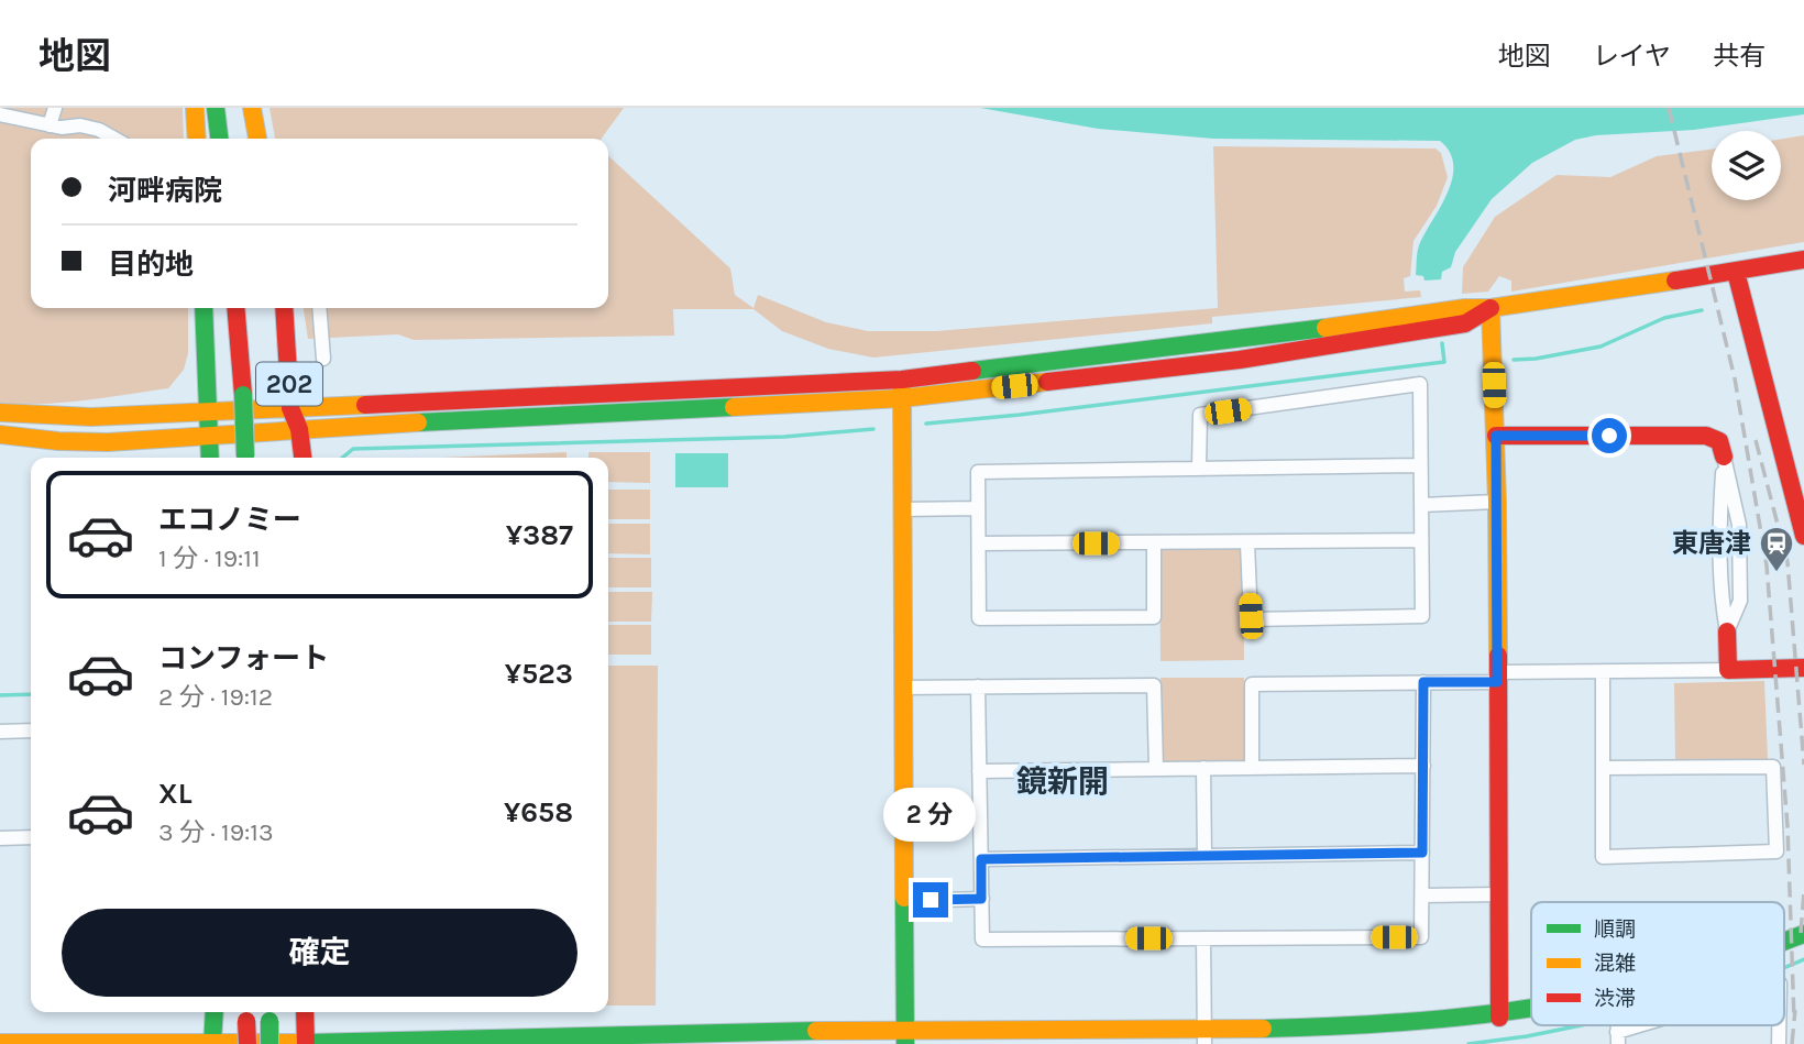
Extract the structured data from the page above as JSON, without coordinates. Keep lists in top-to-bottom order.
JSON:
{
  "streets": {
    "main road": ["202"]
  },
  "districts": ["鏡新開"],
  "places": {
    "station": ["東唐津"]
  },
  "legend": ["順調", "混雑", "渋滞"],
  "page": {
    "header": "地図",
    "nav": ["地図", "レイヤ", "共有"],
    "banner": ["河畔病院", "目的地"],
    "list": [
      {
        "name": "エコノミー",
        "note": "1 分 · 19:11",
        "value": "¥387"
      },
      {
        "name": "コンフォート",
        "note": "2 分 · 19:12",
        "value": "¥523"
      },
      {
        "name": "XL",
        "note": "3 分 · 19:13",
        "value": "¥658"
      }
    ],
    "bubble": "2 分",
    "buttons": "確定"
  }
}
